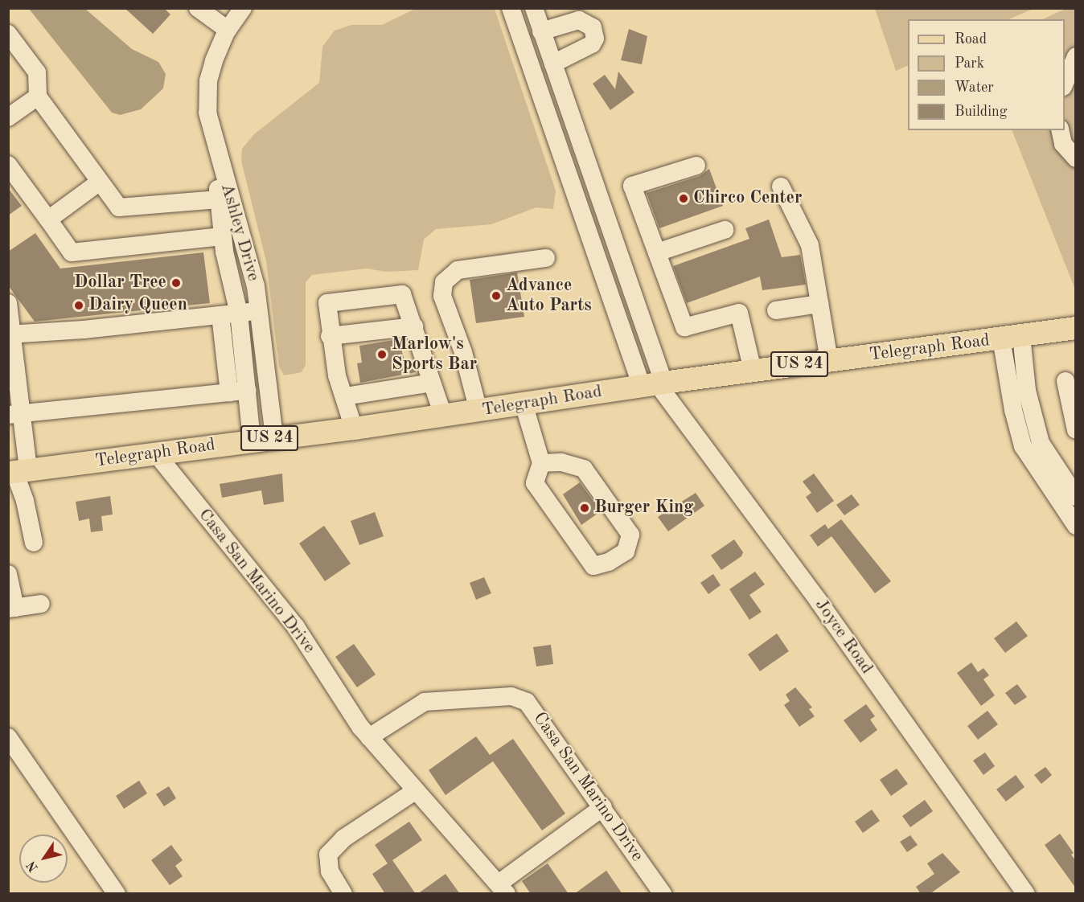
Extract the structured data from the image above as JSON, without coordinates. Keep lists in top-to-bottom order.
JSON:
{
  "streets": {
    "main road": ["Telegraph Road", "US 24"],
    "street": ["Ashley Drive", "Casa San Marino Drive", "Joyce Road"]
  },
  "crossings": [
    ["Ashley Drive", "Telegraph Road"],
    ["Telegraph Road", "Casa San Marino Drive"],
    ["Telegraph Road", "Joyce Road"]
  ],
  "places": [
    "Chirco Center",
    "Dollar Tree",
    "Advance Auto Parts",
    "Dairy Queen",
    "Marlow's Sports Bar",
    "Burger King"
  ],
  "legend": [
    "Road",
    "Park",
    "Water",
    "Building"
  ],
  "north": "bottom left"
}
